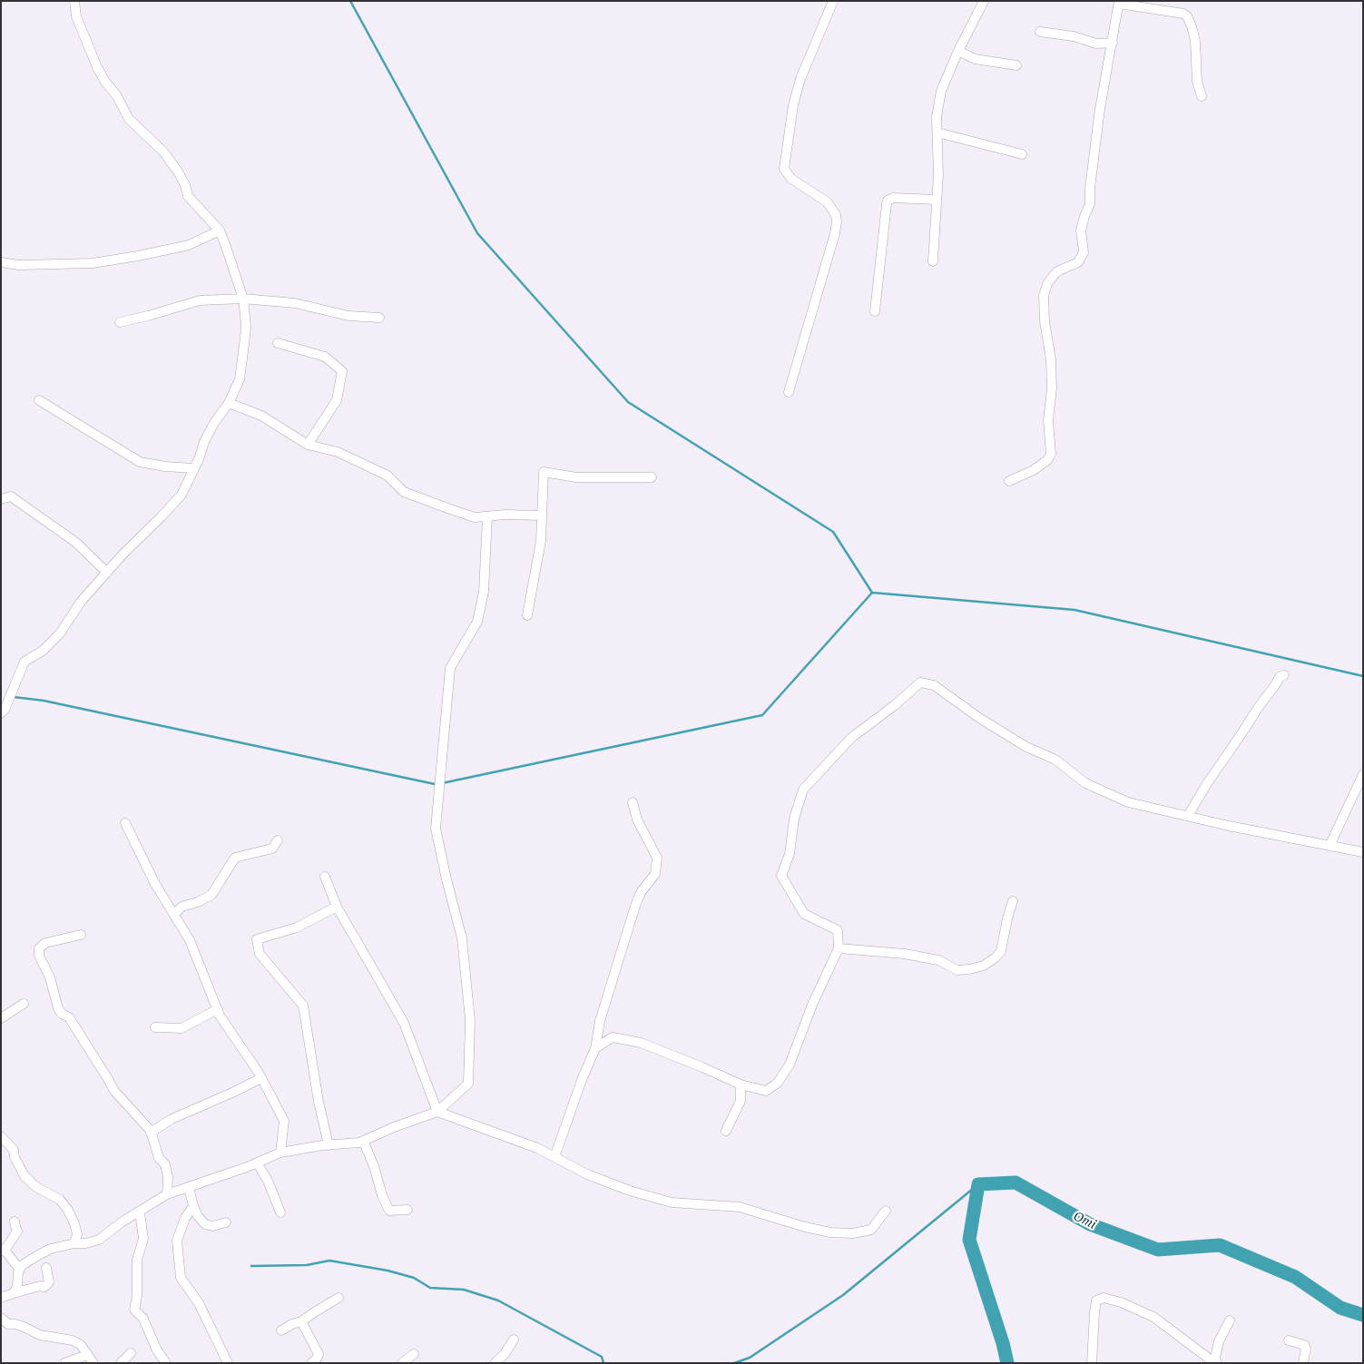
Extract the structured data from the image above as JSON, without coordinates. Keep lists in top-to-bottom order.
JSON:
{
  "water": ["Omi"]
}
